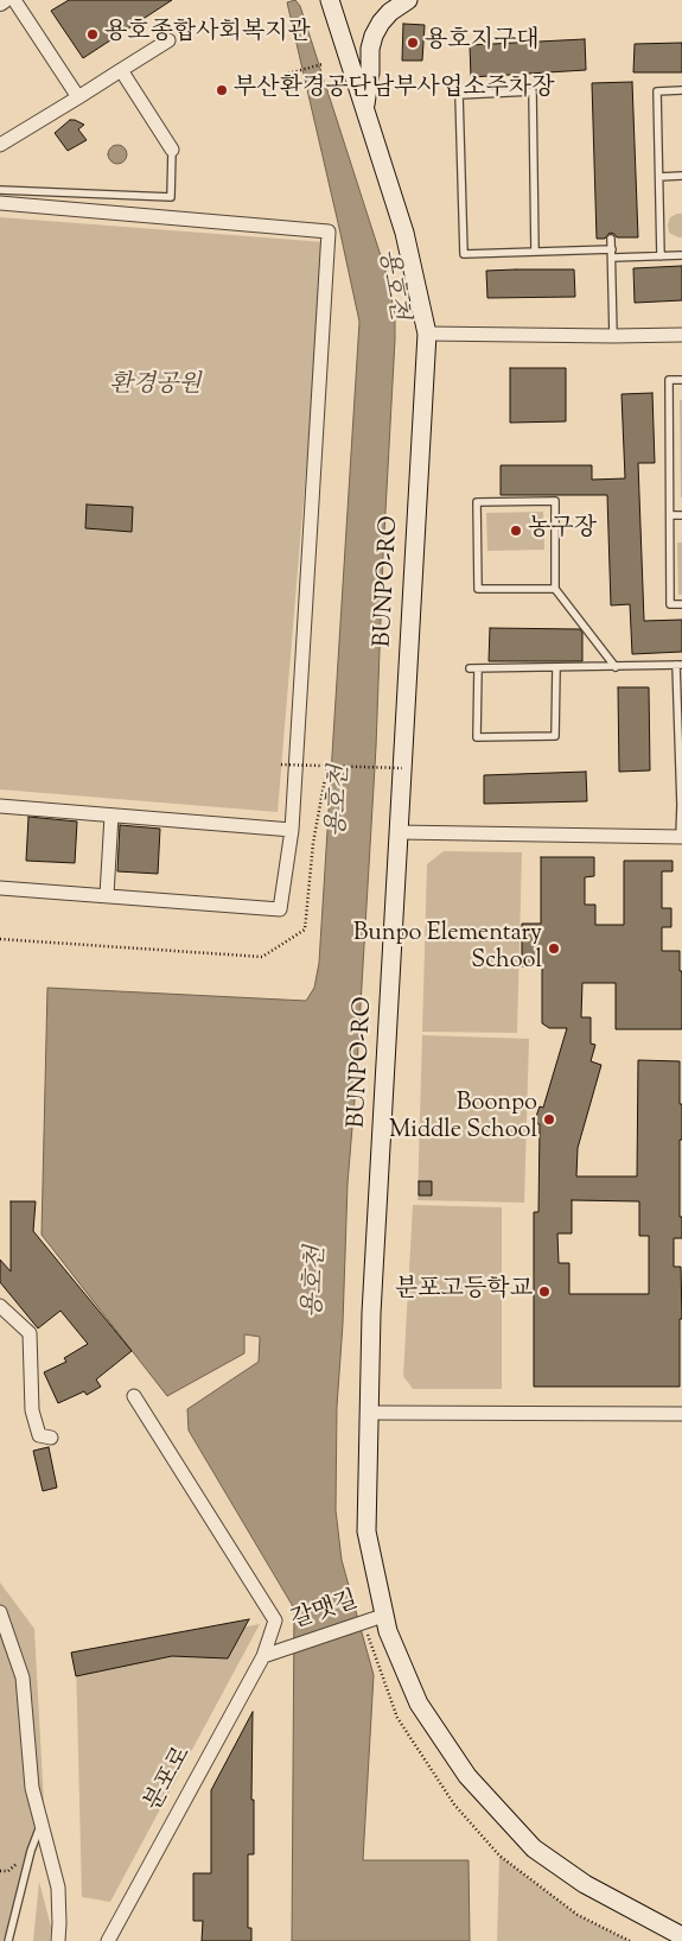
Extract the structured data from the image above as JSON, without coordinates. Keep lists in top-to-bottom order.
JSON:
{
  "streets": {
    "main road": ["BUNPO-RO"],
    "street": ["갈맷길", "분포로"]
  },
  "crossings": [
    ["BUNPO-RO", "갈맷길"],
    ["갈맷길", "분포로"]
  ],
  "water": ["용호천"],
  "parks": ["환경공원"],
  "places": [
    "용호종합사회복지관",
    "용호지구대",
    "부산환경공단남부사업소주차장",
    "농구장",
    "Bunpo Elementary School",
    "Boonpo Middle School",
    "분포고등학교"
  ]
}
